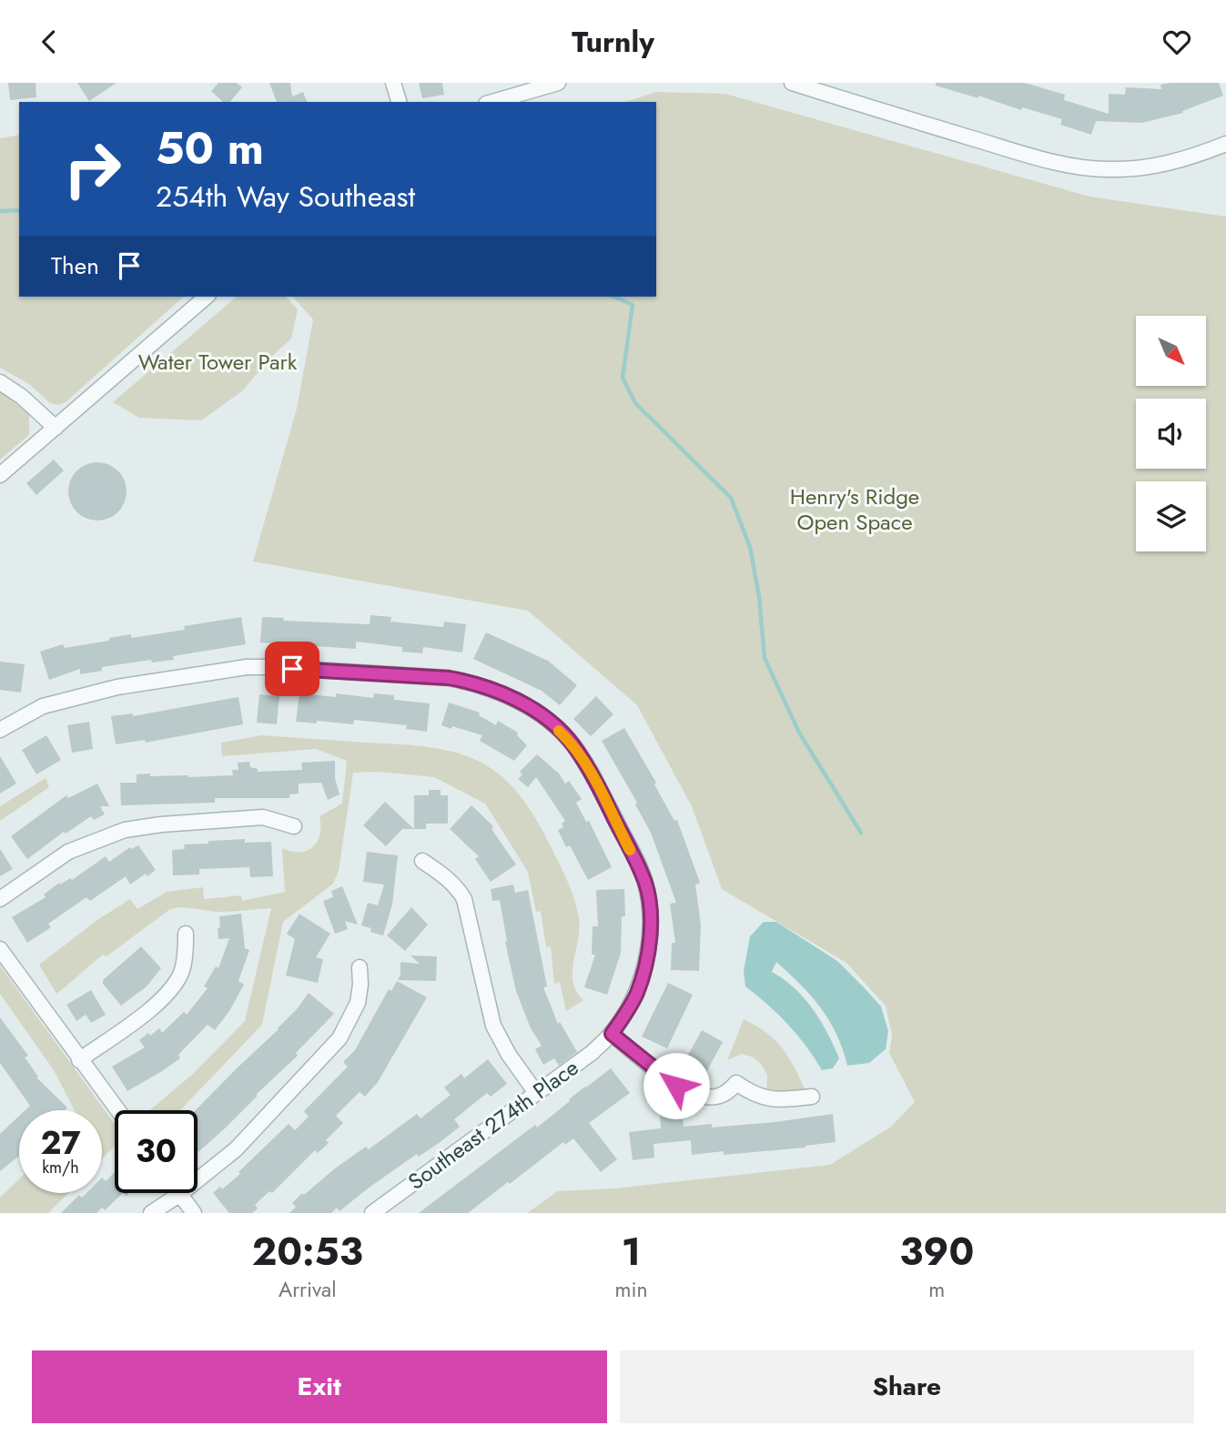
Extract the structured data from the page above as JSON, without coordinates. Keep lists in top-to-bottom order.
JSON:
{
  "streets": {
    "street": ["Southeast 274th Place"]
  },
  "parks": ["Water Tower Park", "Henry's Ridge Open Space"],
  "north": "bottom right",
  "page": {
    "header": "Turnly",
    "turn": ["50 m", "254th Way Southeast"],
    "then": "Then",
    "speed": "27 km/h",
    "limit": "30",
    "eta": [
      "20:53",
      "Arrival",
      "1",
      "min",
      "390",
      "m"
    ],
    "buttons": ["Exit", "Share"]
  }
}
